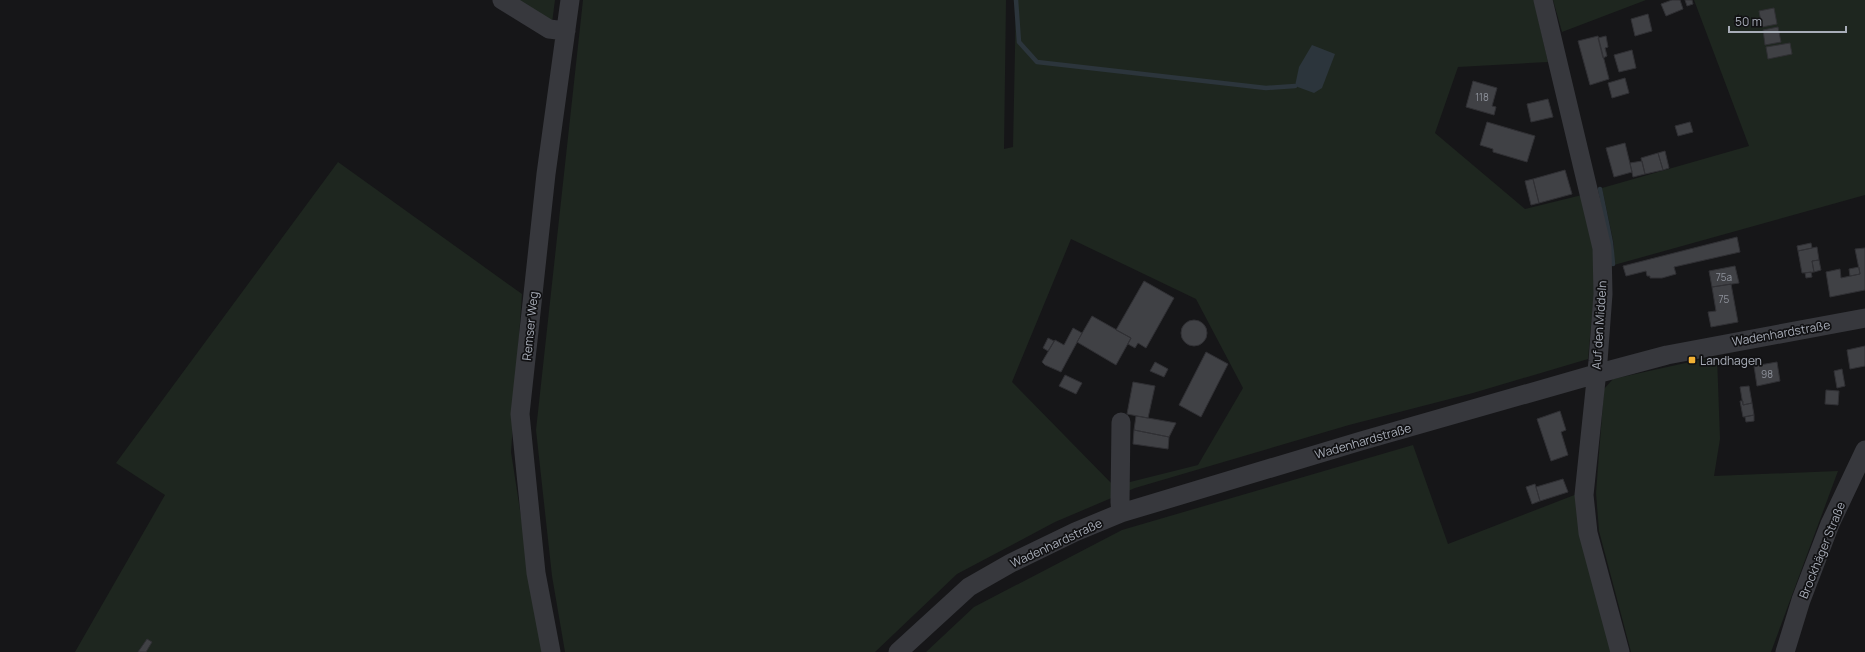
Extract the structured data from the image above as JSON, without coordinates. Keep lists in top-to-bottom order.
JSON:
{
  "streets": {
    "street": [
      "Auf den Middeln",
      "Remser Weg",
      "Wadenhardstraße",
      "Brockhäger Straße"
    ]
  },
  "crossings": [
    ["Auf den Middeln", "Wadenhardstraße"]
  ],
  "places": {
    "transit": ["Landhagen"]
  },
  "house_numbers": [
    "118",
    "75a",
    "75",
    "98"
  ],
  "scale_bar": "50 m"
}
